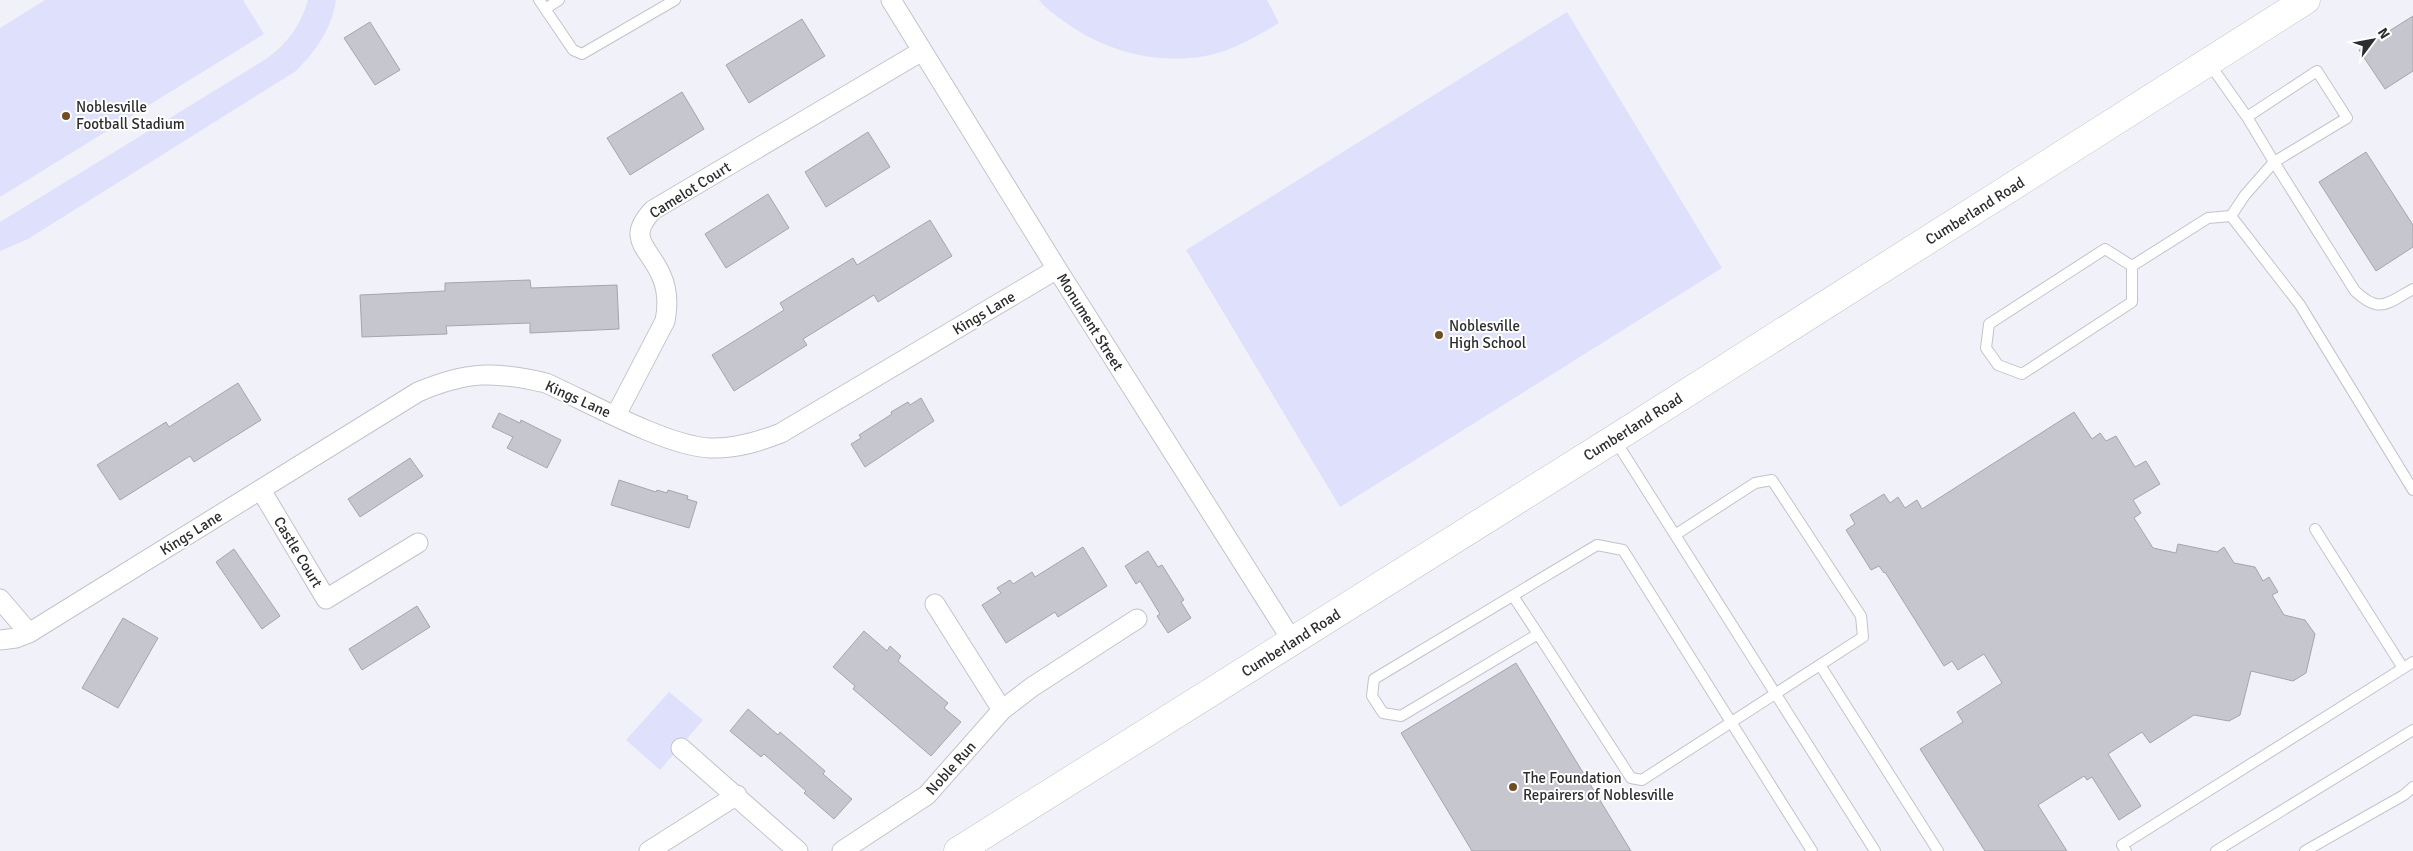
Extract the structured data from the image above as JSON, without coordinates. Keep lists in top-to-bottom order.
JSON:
{
  "streets": {
    "street": [
      "Camelot Court",
      "Cumberland Road",
      "Kings Lane",
      "Monument Street",
      "Castle Court",
      "Noble Run"
    ]
  },
  "crossings": [
    ["Camelot Court", "Kings Lane"],
    ["Camelot Court", "Monument Street"],
    ["Cumberland Road", "Monument Street"],
    ["Kings Lane", "Monument Street"],
    ["Kings Lane", "Castle Court"]
  ],
  "places": ["Noblesville Football Stadium", "Noblesville High School", "The Foundation Repairers of Noblesville"],
  "north": "top right"
}
